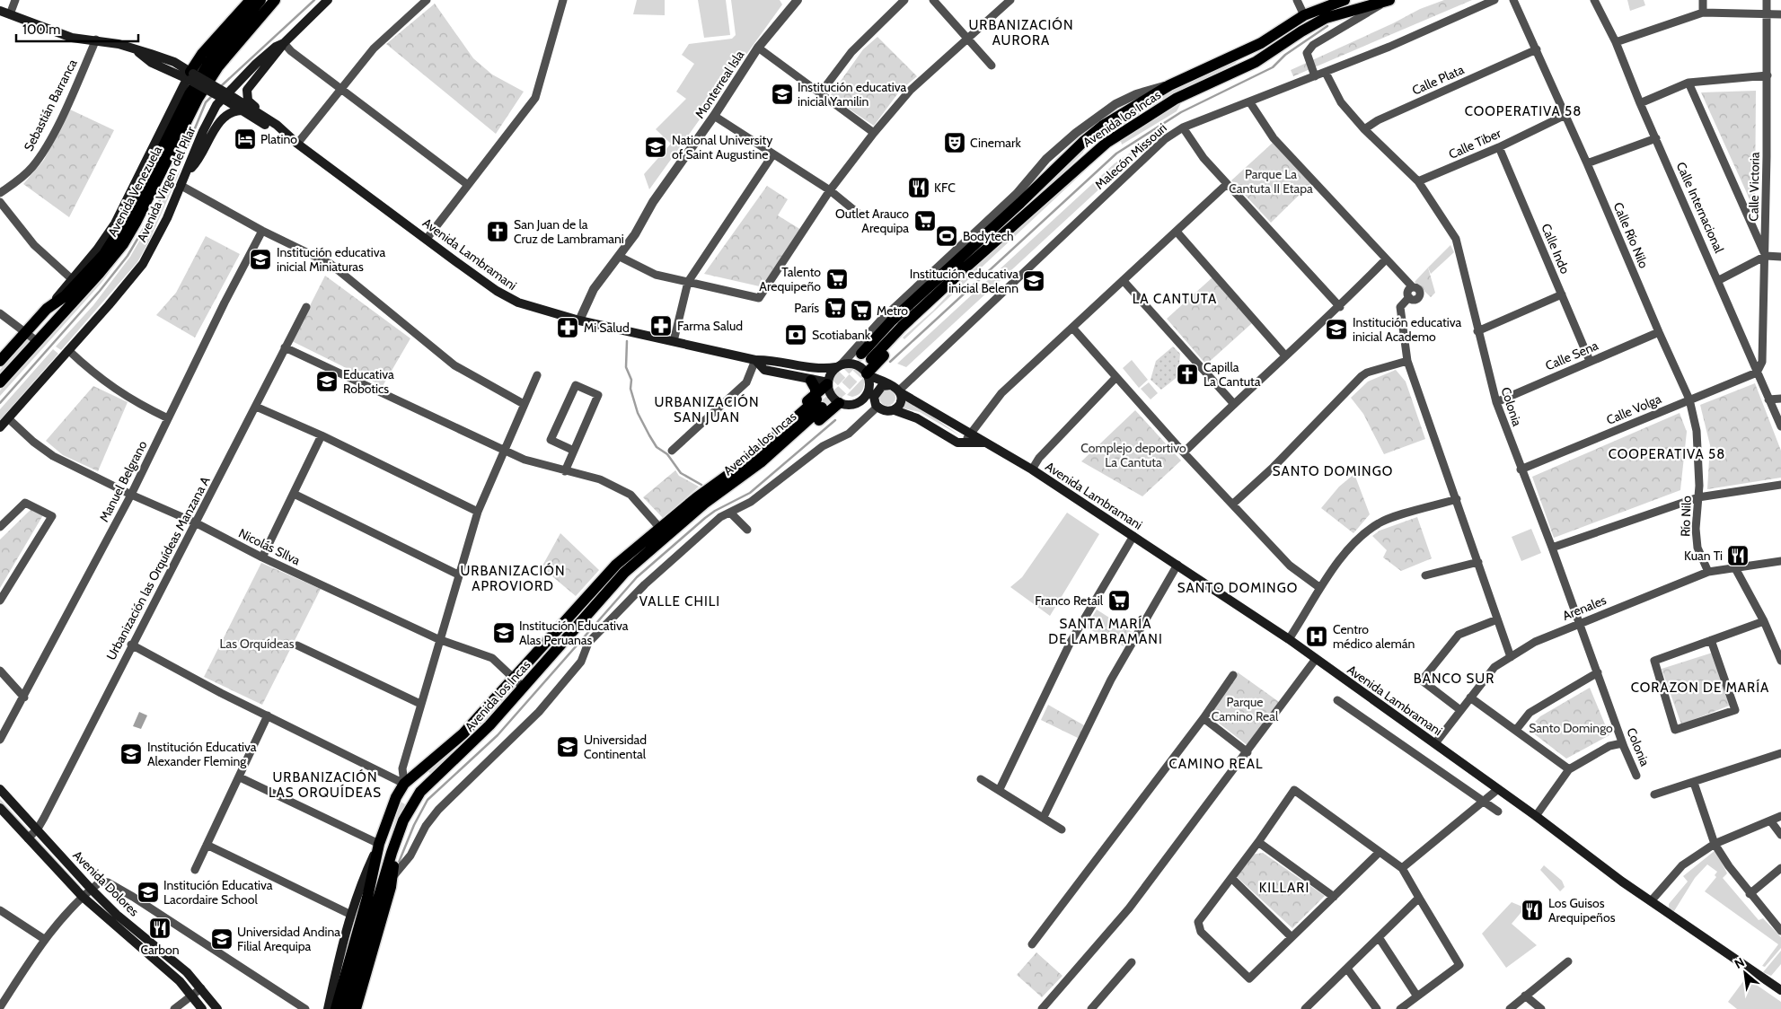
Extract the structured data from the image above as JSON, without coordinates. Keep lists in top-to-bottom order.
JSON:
{
  "streets": {
    "main road": [
      "Avenida los Incas",
      "Avenida Virgen del Pilar",
      "Avenida Venezuela",
      "Avenida Lambramani",
      "Avenida Dolores"
    ],
    "street": [
      "Calle Plata",
      "Monterreal Isla",
      "Sebastián Barranca",
      "Calle Tiber",
      "Malecón Missouri",
      "Calle Victoria",
      "Calle Internacional",
      "Calle Río Nilo",
      "Calle Indo",
      "Calle Sena",
      "Colonia",
      "Calle Volga",
      "Manuel Belgrano",
      "Río Nilo",
      "Nicolás SIlva",
      "Urbanización las Orquídeas Manzana A",
      "Arenales"
    ]
  },
  "crossings": [
    ["Calle Plata", "Calle Río Nilo"],
    ["Calle Plata", "Colonia"],
    ["Monterreal Isla", "Avenida Lambramani"],
    ["Avenida los Incas", "Avenida Lambramani"],
    ["Avenida los Incas", "Nicolás SIlva"],
    ["Calle Tiber", "Calle Río Nilo"],
    ["Calle Tiber", "Calle Indo"],
    ["Calle Tiber", "Colonia"],
    ["Malecón Missouri", "Avenida Lambramani"],
    ["Malecón Missouri", "Colonia"],
    ["Avenida Virgen del Pilar", "Nicolás SIlva"],
    ["Calle Victoria", "Calle Internacional"],
    ["Calle Victoria", "Calle Volga"],
    ["Calle Internacional", "Calle Volga"],
    ["Calle Río Nilo", "Calle Sena"],
    ["Calle Río Nilo", "Calle Volga"],
    ["Calle Río Nilo", "Río Nilo"],
    ["Calle Indo", "Calle Sena"],
    ["Avenida Lambramani", "Arenales"],
    ["Calle Sena", "Colonia"],
    ["Colonia", "Calle Volga"],
    ["Colonia", "Arenales"],
    ["Manuel Belgrano", "Nicolás SIlva"],
    ["Río Nilo", "Arenales"],
    ["Nicolás SIlva", "Urbanización las Orquídeas Manzana A"],
    ["Urbanización las Orquídeas Manzana A", "Avenida Dolores"]
  ],
  "districts": [
    "URBANIZACIÓN AURORA",
    "COOPERATIVA 58",
    "LA CANTUTA",
    "URBANIZACIÓN SAN JUAN",
    "COOPERATIVA 58",
    "SANTO DOMINGO",
    "URBANIZACIÓN APROVIORD",
    "SANTO DOMINGO",
    "VALLE CHILI",
    "SANTA MARÍA DE LAMBRAMANI",
    "BANCO SUR",
    "CORAZON DE MARÍA",
    "CAMINO REAL",
    "URBANIZACIÓN LAS ORQUÍDEAS",
    "KILLARI"
  ],
  "parks": [
    "Parque La Cantuta II Etapa",
    "Complejo deportivo La Cantuta",
    "Las Orquídeas",
    "Parque Camino Real",
    "Santo Domingo"
  ],
  "places": {
    "school or university": [
      "Institución educativa inicial Yamilin",
      "National University of Saint Augustine",
      "Institución educativa inicial Miniaturas",
      "Institución educativa inicial Belenn",
      "Institución educativa inicial Academo",
      "Educativa Robotics",
      "Institución Educativa Alas Peruanas",
      "Universidad Continental",
      "Institución Educativa Alexander Fleming",
      "Institución Educativa Lacordaire School",
      "Universidad Andina Filial Arequipa"
    ],
    "hotel": ["Platino"],
    "theatre": ["Cinemark"],
    "restaurant": [
      "KFC",
      "Kuan Ti",
      "Los Guisos Arequipeños",
      "Carbon"
    ],
    "supermarket": [
      "Outlet Arauco Arequipa",
      "Talento Arequipeño",
      "París",
      "Metro",
      "Franco Retail"
    ],
    "church": ["San Juan de la Cruz de Lambramani", "Capilla La Cantuta"],
    "sports": ["Bodytech"],
    "pharmacy": ["Farma Salud", "Mi Salud"],
    "bank": ["Scotiabank"],
    "hospital": ["Centro médico alemán"]
  },
  "scale_bar": "100 m",
  "north": "top left"
}
